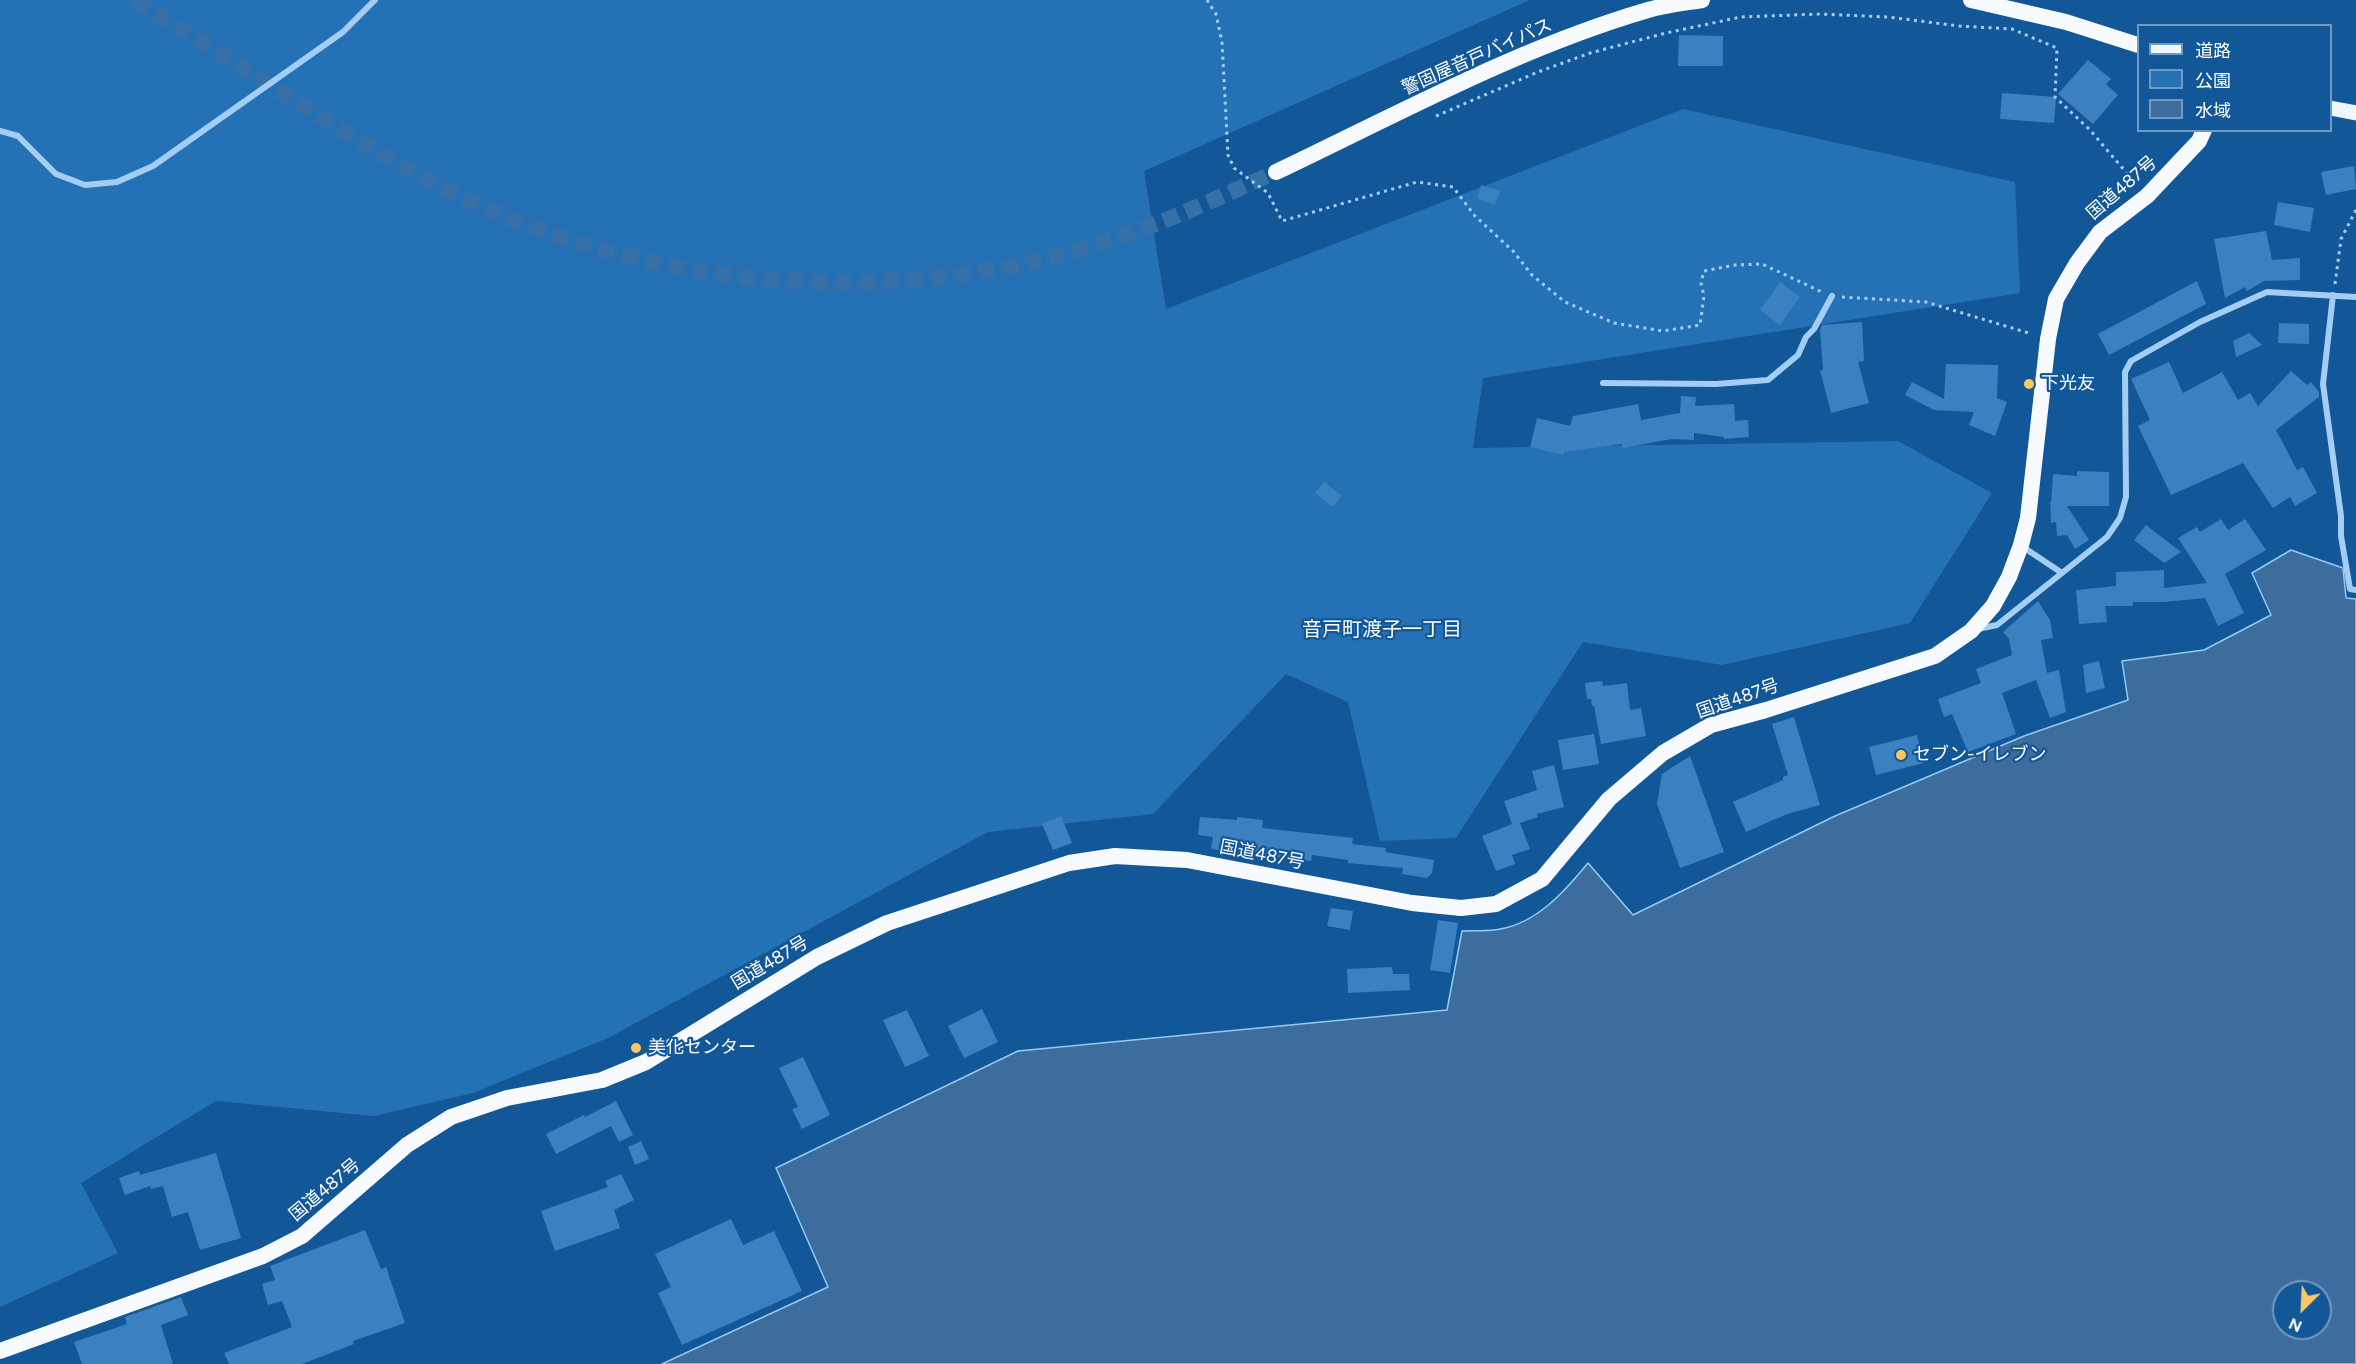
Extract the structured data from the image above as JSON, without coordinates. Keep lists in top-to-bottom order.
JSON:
{
  "streets": {
    "highway": ["警固屋音戸バイパス", "国道487号"]
  },
  "districts": ["音戸町渡子一丁目"],
  "places": ["下光友", "セブン-イレブン", "美化センター"],
  "legend": ["道路", "公園", "水域"],
  "north": "bottom left"
}
